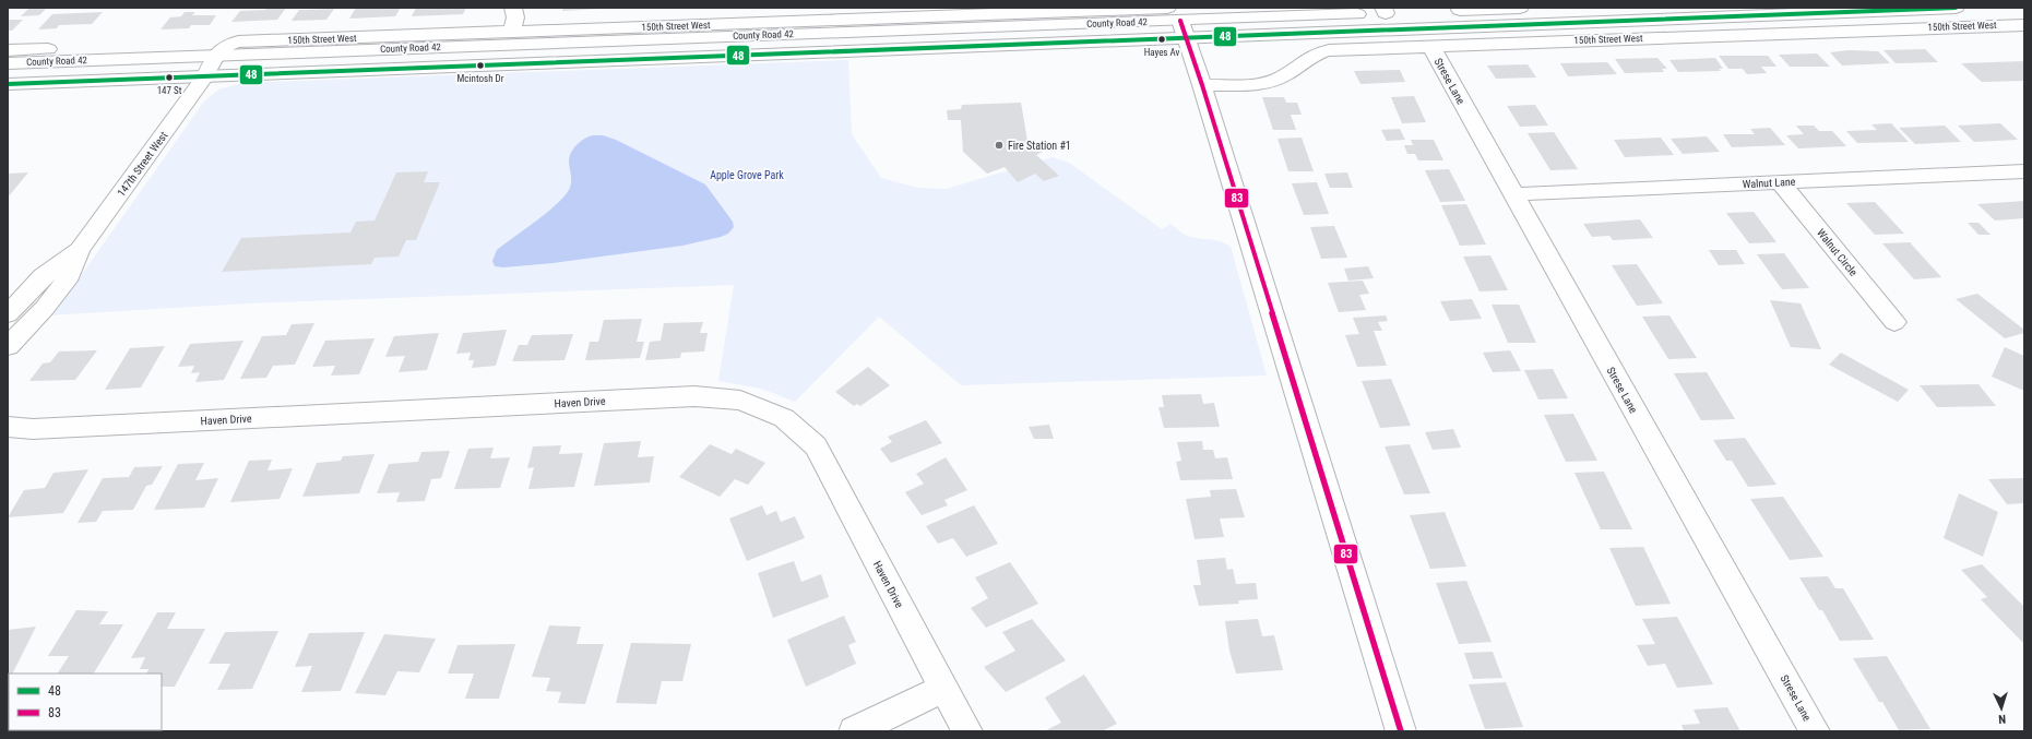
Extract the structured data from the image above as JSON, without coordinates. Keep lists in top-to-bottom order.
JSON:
{
  "streets": {
    "main road": [
      "County Road 42",
      "150th Street West",
      "Strese Lane",
      "147th Street West",
      "Walnut Lane",
      "Walnut Circle",
      "Haven Drive"
    ]
  },
  "crossings": [
    ["County Road 42", "150th Street West"],
    ["County Road 42", "147th Street West"],
    ["150th Street West", "Strese Lane"],
    ["150th Street West", "147th Street West"],
    ["Strese Lane", "Walnut Lane"],
    ["Walnut Lane", "Walnut Circle"]
  ],
  "parks": ["Apple Grove Park"],
  "places": [
    "Hayes Av",
    "Mcintosh Dr",
    "147 St",
    "Fire Station #1"
  ],
  "lines": ["transit line 48", "transit line 83"],
  "legend": ["48", "83"],
  "north": "bottom"
}
